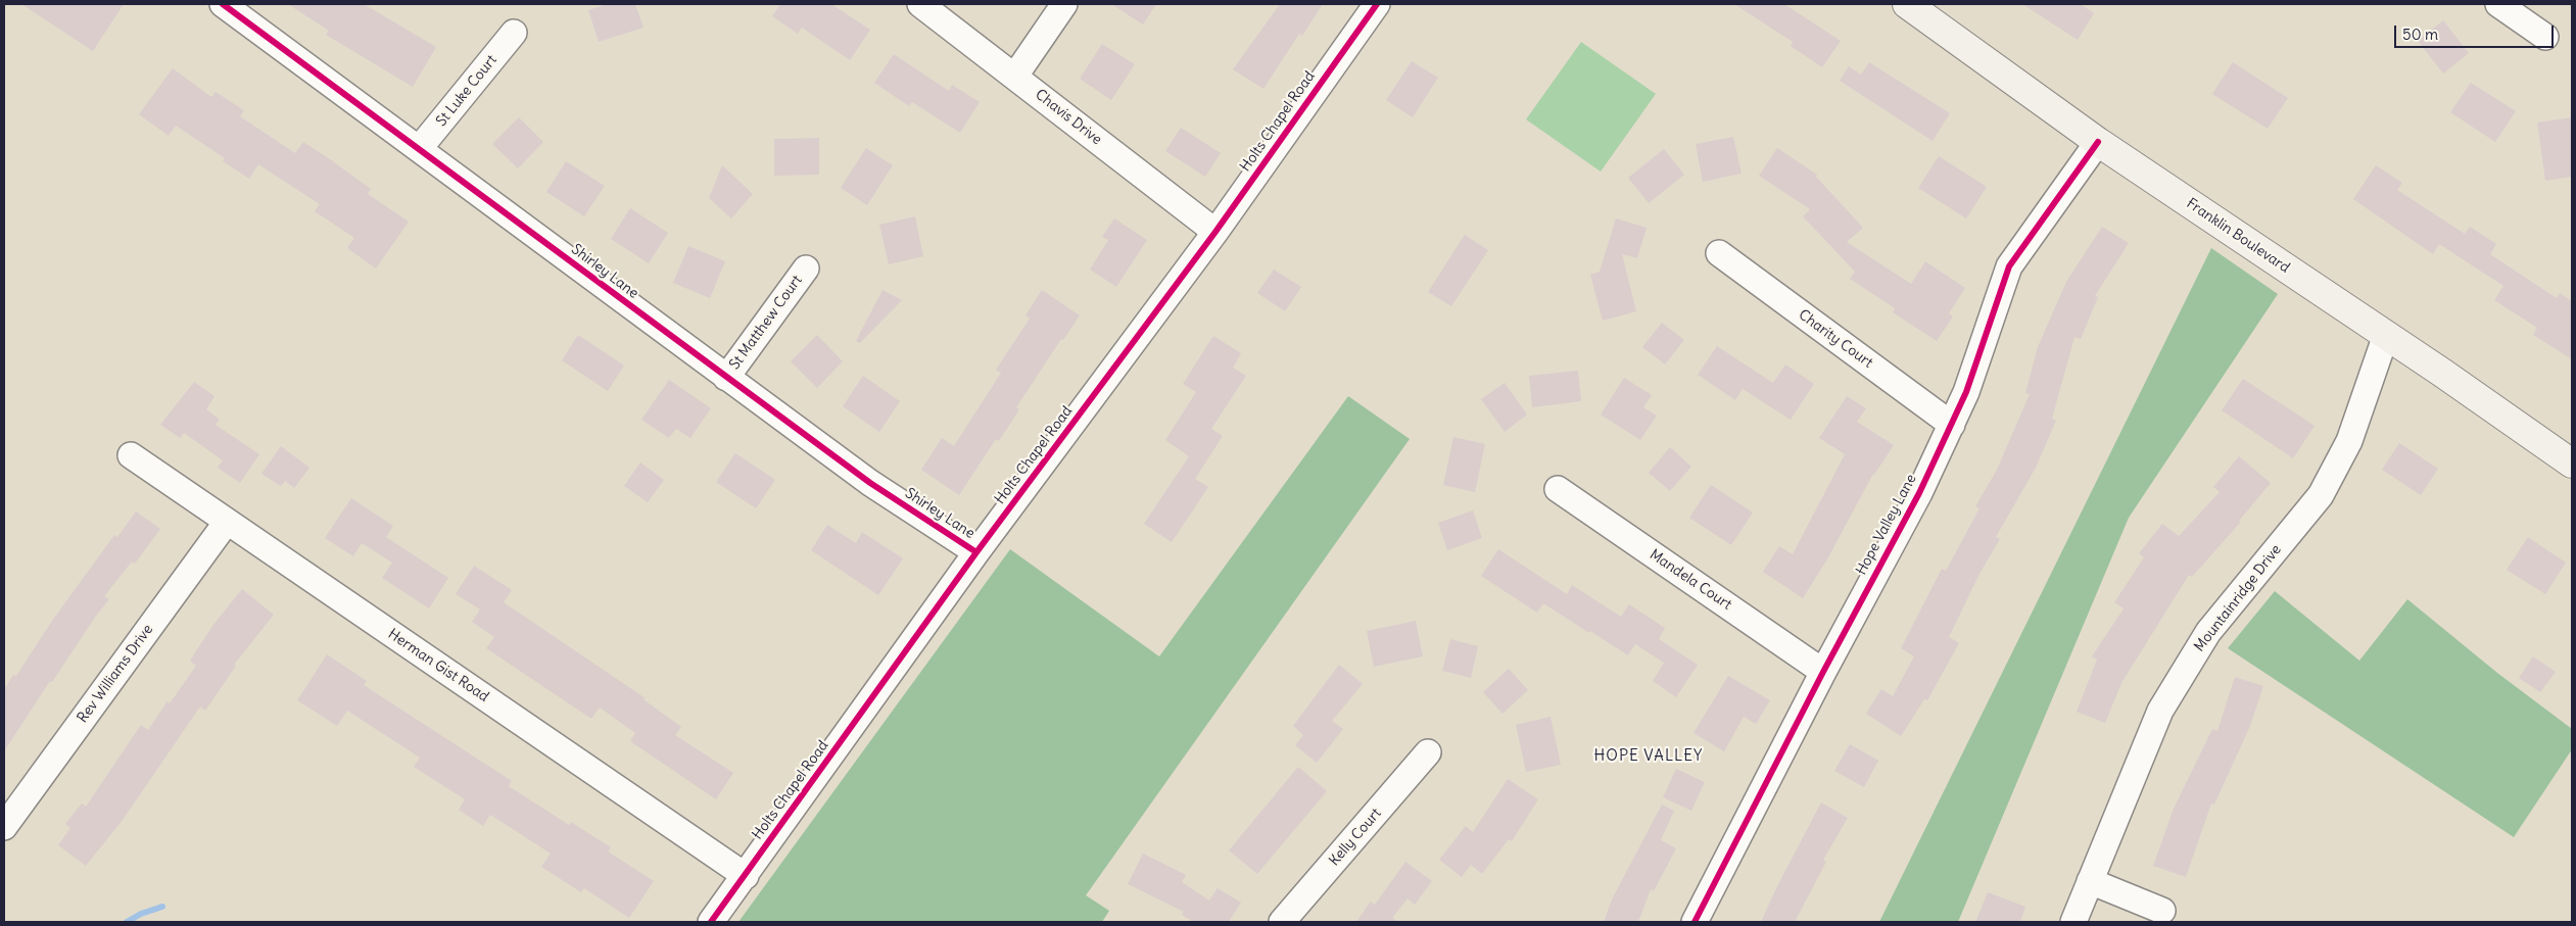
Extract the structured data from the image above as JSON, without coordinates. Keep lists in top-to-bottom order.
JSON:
{
  "streets": {
    "street": [
      "St Luke Court",
      "Chavis Drive",
      "Holts Chapel Road",
      "Franklin Boulevard",
      "Shirley Lane",
      "St Matthew Court",
      "Charity Court",
      "Hope Valley Lane",
      "Mandela Court",
      "Mountainridge Drive",
      "Herman Gist Road",
      "Rev Williams Drive",
      "Kelly Court"
    ]
  },
  "crossings": [
    ["St Luke Court", "Shirley Lane"],
    ["Chavis Drive", "Holts Chapel Road"],
    ["Holts Chapel Road", "Shirley Lane"],
    ["Holts Chapel Road", "Herman Gist Road"],
    ["Franklin Boulevard", "Hope Valley Lane"],
    ["Franklin Boulevard", "Mountainridge Drive"],
    ["Shirley Lane", "St Matthew Court"],
    ["Charity Court", "Hope Valley Lane"],
    ["Hope Valley Lane", "Mandela Court"],
    ["Herman Gist Road", "Rev Williams Drive"]
  ],
  "districts": ["HOPE VALLEY"],
  "scale_bar": "50 m"
}
